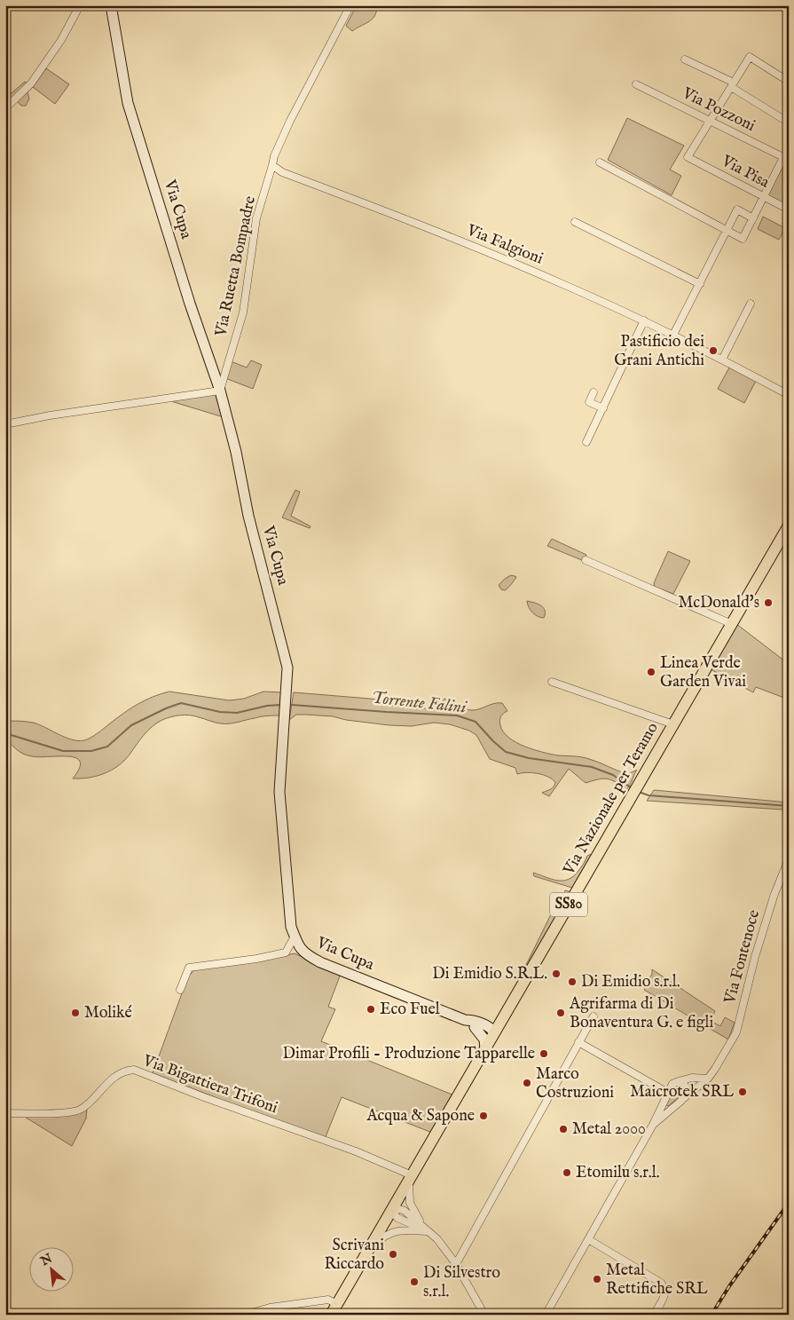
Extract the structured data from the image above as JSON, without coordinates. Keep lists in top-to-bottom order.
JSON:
{
  "streets": {
    "main road": ["Via Nazionale per Teramo", "SS80"],
    "street": [
      "Via Pozzoni",
      "Via Pisa",
      "Via Cupa",
      "Via Falgioni",
      "Via Ruetta Bompadre",
      "Via Fontenoce",
      "Via Bigattiera Trifoni"
    ]
  },
  "crossings": [
    ["Via Pozzoni", "Via Pisa"],
    ["Via Cupa", "Via Ruetta Bompadre"],
    ["Via Cupa", "Via Nazionale per Teramo"],
    ["Via Falgioni", "Via Ruetta Bompadre"],
    ["Via Nazionale per Teramo", "Via Bigattiera Trifoni"]
  ],
  "water": ["Torrente Falini"],
  "places": [
    "Pastificio dei Grani Antichi",
    "McDonald's",
    "Linea Verde Garden Vivai",
    "Di Emidio S.R.L.",
    "Di Emidio s.r.l.",
    "Eco Fuel",
    "Moliké",
    "Agrifarma di Di Bonaventura G. e figli",
    "Dimar Profili - Produzione Tapparelle",
    "Marco Costruzioni",
    "Maicrotek SRL",
    "Acqua & Sapone",
    "Metal 2000",
    "Etomilu s.r.l.",
    "Scrivani Riccardo",
    "Metal Rettifiche SRL",
    "Di Silvestro s.r.l."
  ],
  "north": "top left"
}
